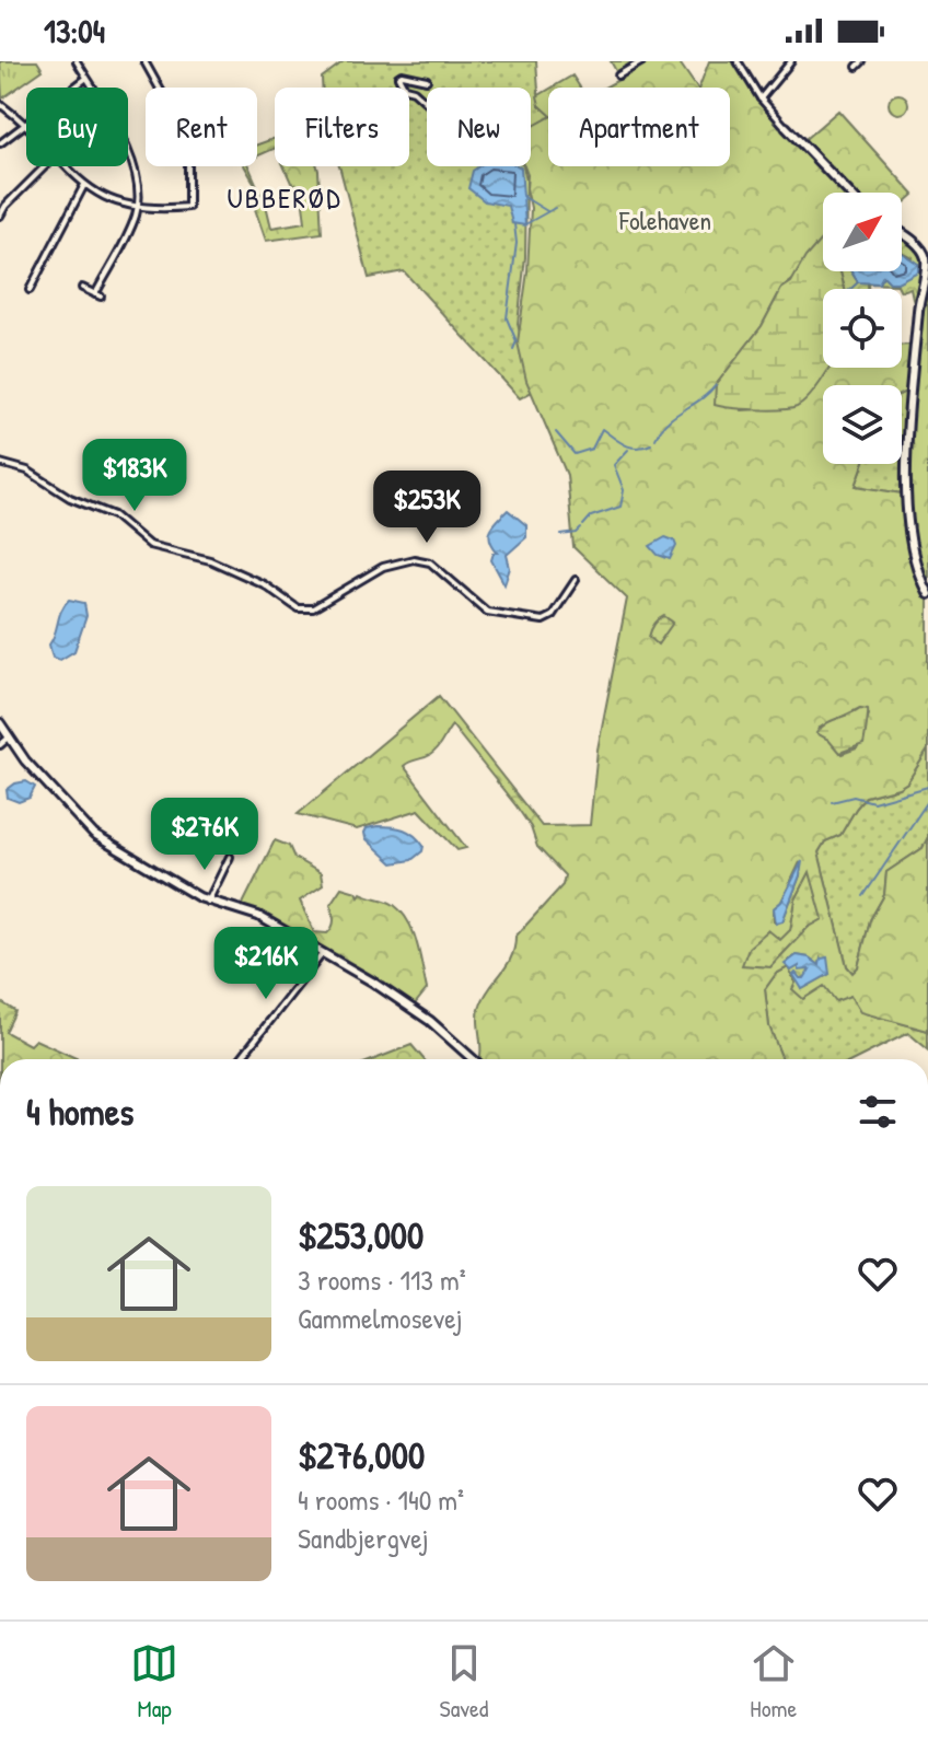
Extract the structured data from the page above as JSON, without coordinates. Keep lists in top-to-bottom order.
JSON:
{
  "districts": ["UBBERØD"],
  "parks": ["Folehaven"],
  "north": "top right",
  "page": {
    "status": "13:04",
    "chip": [
      "Buy",
      "Rent",
      "Filters",
      "New",
      "Apartment"
    ],
    "price": [
      "$183K",
      "$253K",
      "$276K",
      "$216K"
    ],
    "heading": "4 homes",
    "list": [
      {
        "name": "$253,000",
        "note": "3 rooms · 113 m² · Gammelmosevej"
      },
      {
        "name": "$276,000",
        "note": "4 rooms · 140 m² · Sandbjergvej"
      }
    ],
    "tabs": ["Map", "Saved", "Home"]
  }
}
